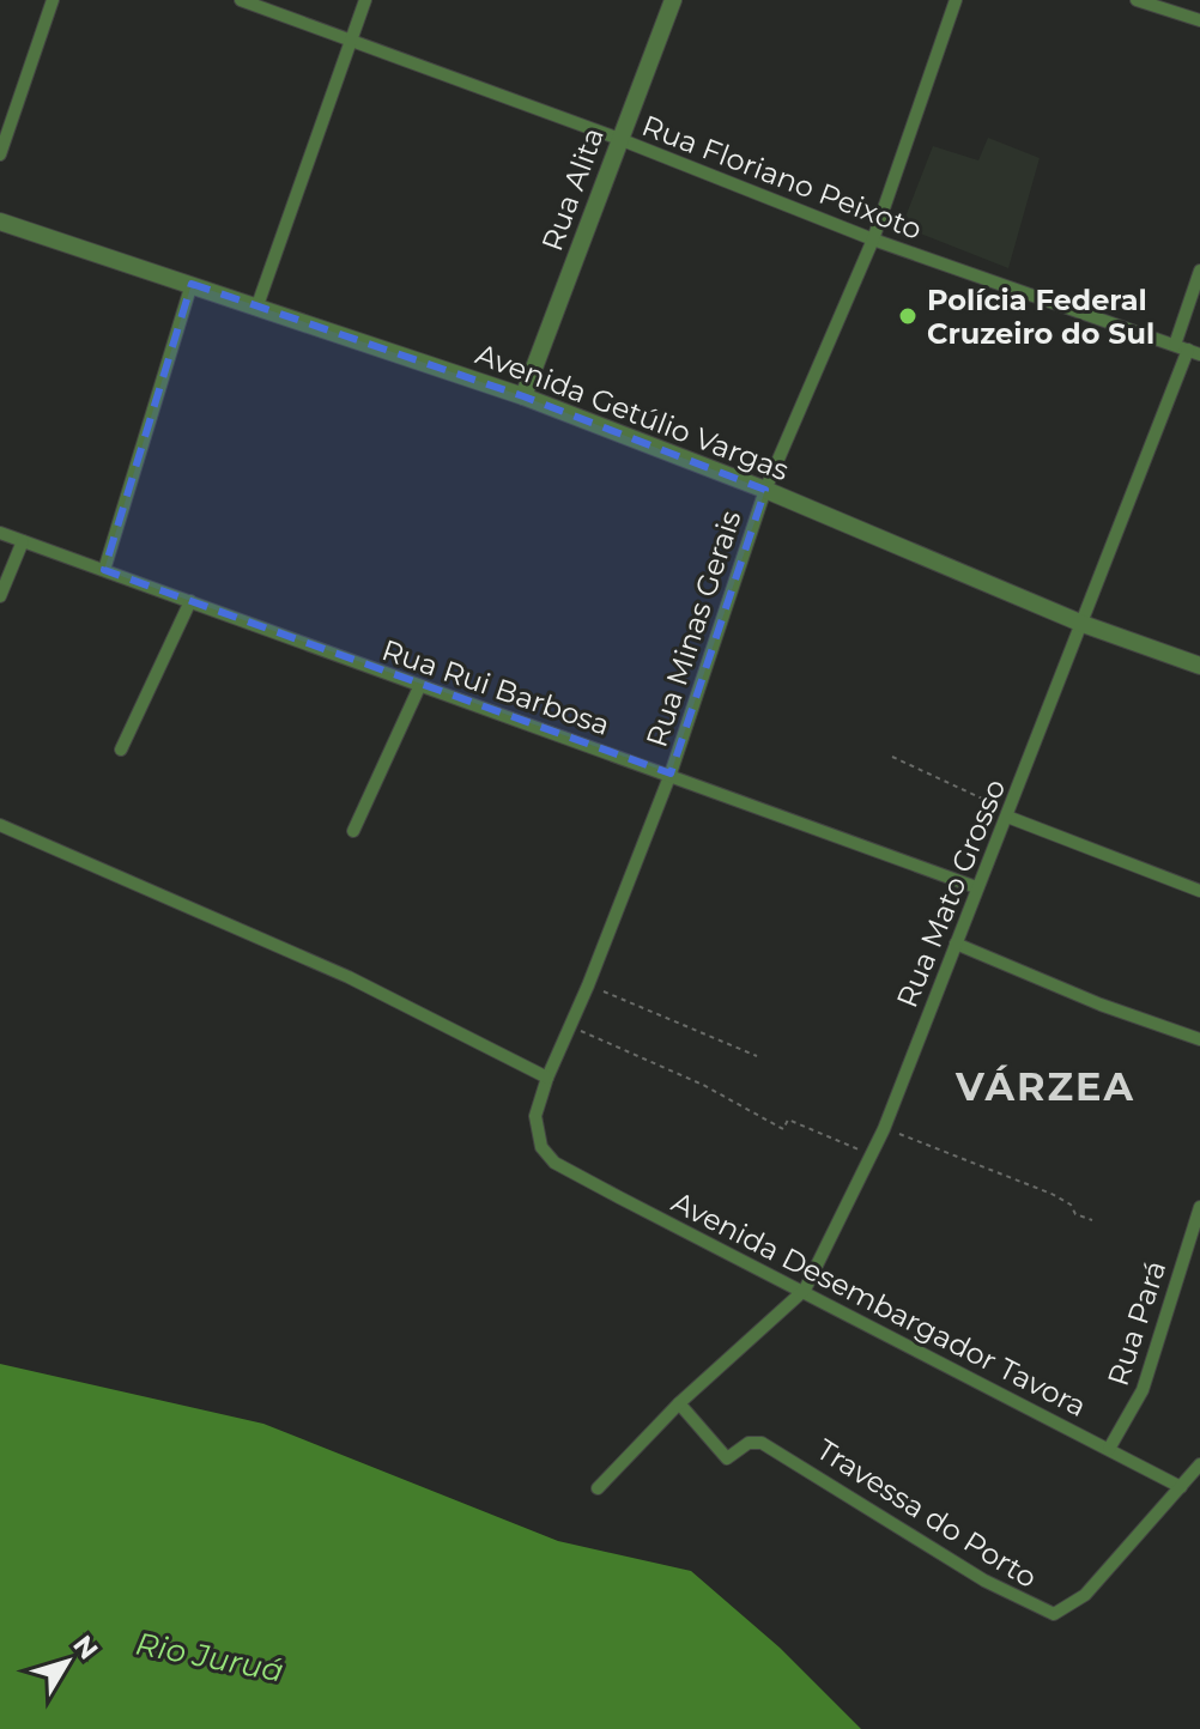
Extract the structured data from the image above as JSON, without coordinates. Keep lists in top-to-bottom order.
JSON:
{
  "streets": {
    "street": [
      "Rua Floriano Peixoto",
      "Rua Alita",
      "Avenida Getúlio Vargas",
      "Rua Minas Gerais",
      "Rua Rui Barbosa",
      "Rua Mato Grosso",
      "Avenida Desembargador Tavora",
      "Rua Pará",
      "Travessa do Porto"
    ]
  },
  "crossings": [
    ["Rua Floriano Peixoto", "Rua Alita"],
    ["Rua Floriano Peixoto", "Rua Minas Gerais"],
    ["Rua Floriano Peixoto", "Rua Mato Grosso"],
    ["Rua Alita", "Avenida Getúlio Vargas"],
    ["Avenida Getúlio Vargas", "Rua Minas Gerais"],
    ["Avenida Getúlio Vargas", "Rua Mato Grosso"],
    ["Rua Minas Gerais", "Rua Rui Barbosa"],
    ["Rua Minas Gerais", "Avenida Desembargador Tavora"],
    ["Rua Rui Barbosa", "Rua Mato Grosso"],
    ["Rua Mato Grosso", "Avenida Desembargador Tavora"],
    ["Rua Mato Grosso", "Travessa do Porto"],
    ["Avenida Desembargador Tavora", "Rua Pará"],
    ["Avenida Desembargador Tavora", "Travessa do Porto"]
  ],
  "districts": ["VÁRZEA"],
  "water": ["Rio Juruá"],
  "places": ["Polícia Federal Cruzeiro do Sul"],
  "north": "top right"
}
